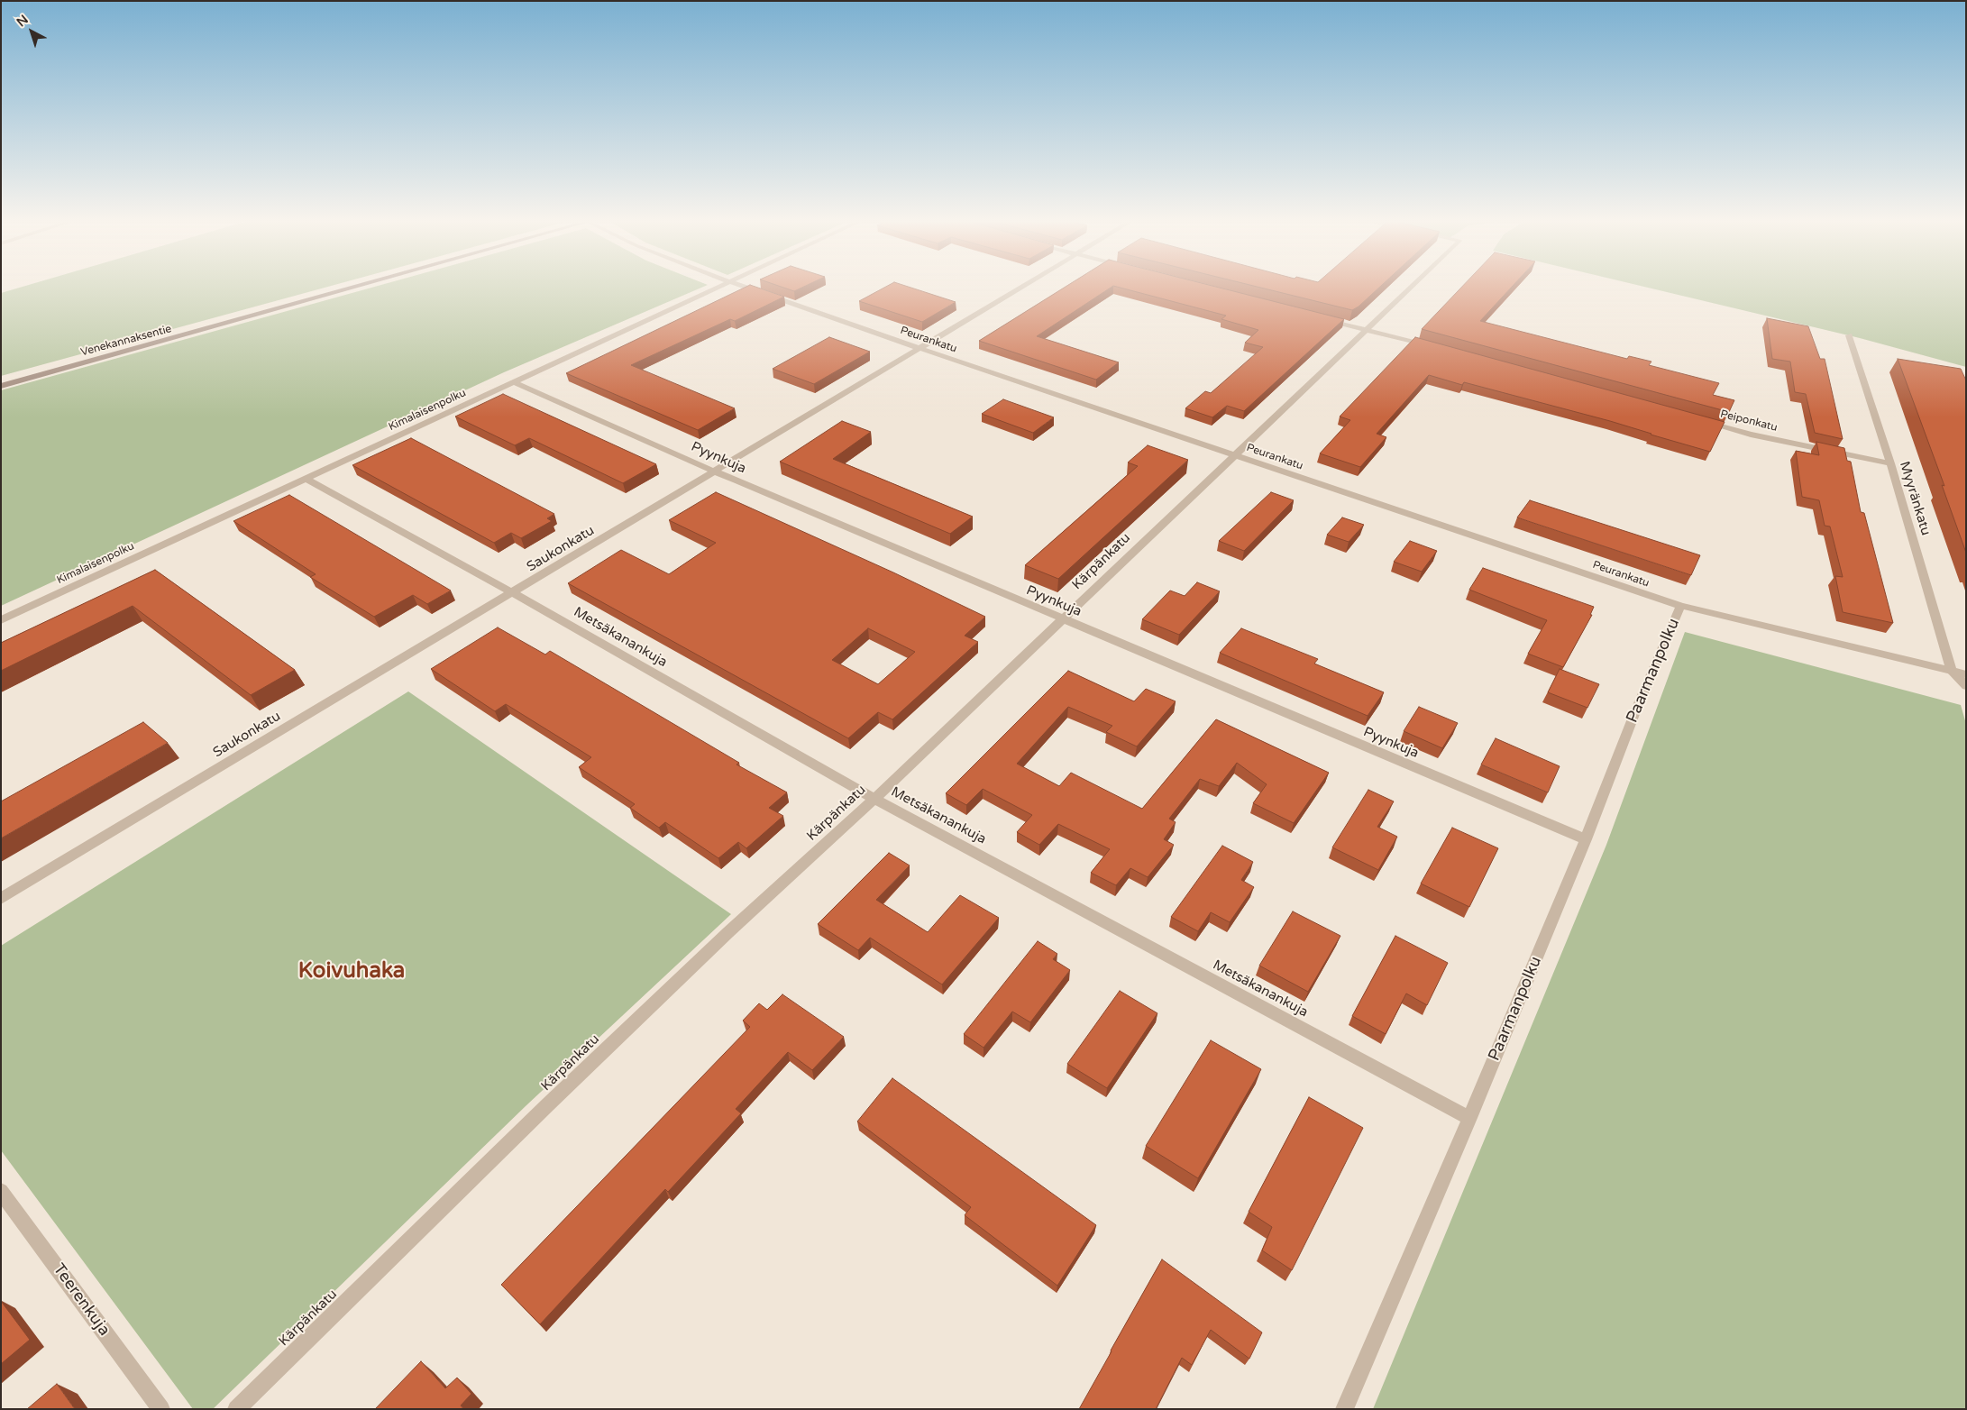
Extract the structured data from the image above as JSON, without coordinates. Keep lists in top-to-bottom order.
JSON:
{
  "streets": {
    "street": [
      "Peurankatu",
      "Venekannaksentie",
      "Kimalaisenpolku",
      "Peiponkatu",
      "Pyynkuja",
      "Myyränkatu",
      "Saukonkatu",
      "Kärpänkatu",
      "Metsäkanankuja",
      "Paarmanpolku",
      "Teerenkuja"
    ]
  },
  "crossings": [
    ["Peurankatu", "Myyränkatu"],
    ["Peurankatu", "Saukonkatu"],
    ["Peurankatu", "Kärpänkatu"],
    ["Peurankatu", "Paarmanpolku"],
    ["Kimalaisenpolku", "Pyynkuja"],
    ["Kimalaisenpolku", "Metsäkanankuja"],
    ["Peiponkatu", "Myyränkatu"],
    ["Pyynkuja", "Saukonkatu"],
    ["Pyynkuja", "Kärpänkatu"],
    ["Pyynkuja", "Paarmanpolku"],
    ["Saukonkatu", "Metsäkanankuja"],
    ["Kärpänkatu", "Metsäkanankuja"],
    ["Metsäkanankuja", "Paarmanpolku"]
  ],
  "districts": ["Koivuhaka"],
  "north": "top left"
}
